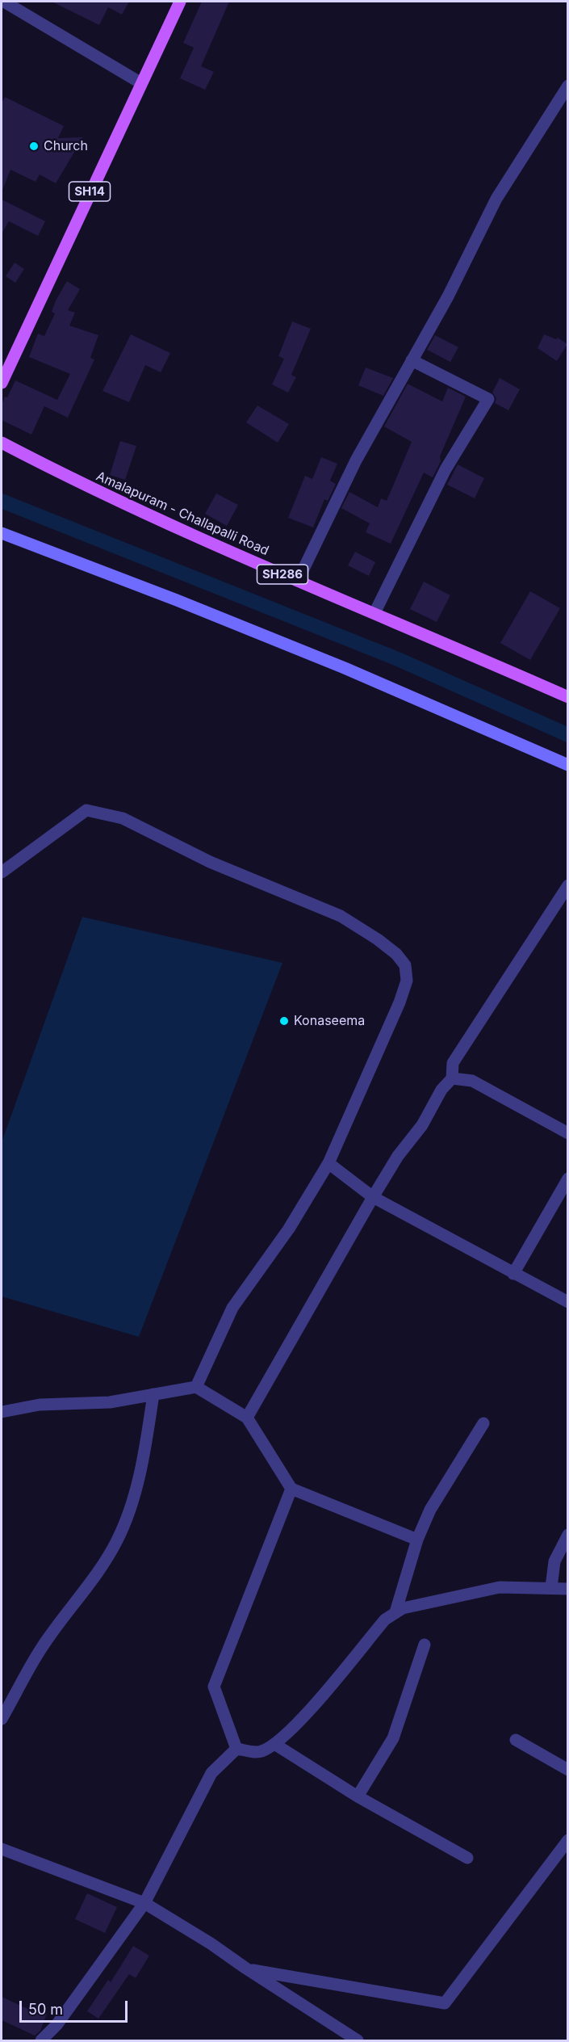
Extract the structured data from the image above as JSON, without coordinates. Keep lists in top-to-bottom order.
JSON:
{
  "streets": {
    "main road": ["SH14", "Amalapuram - Challapalli Road", "SH286"]
  },
  "places": ["Church", "Konaseema"],
  "scale_bar": "50 m"
}
